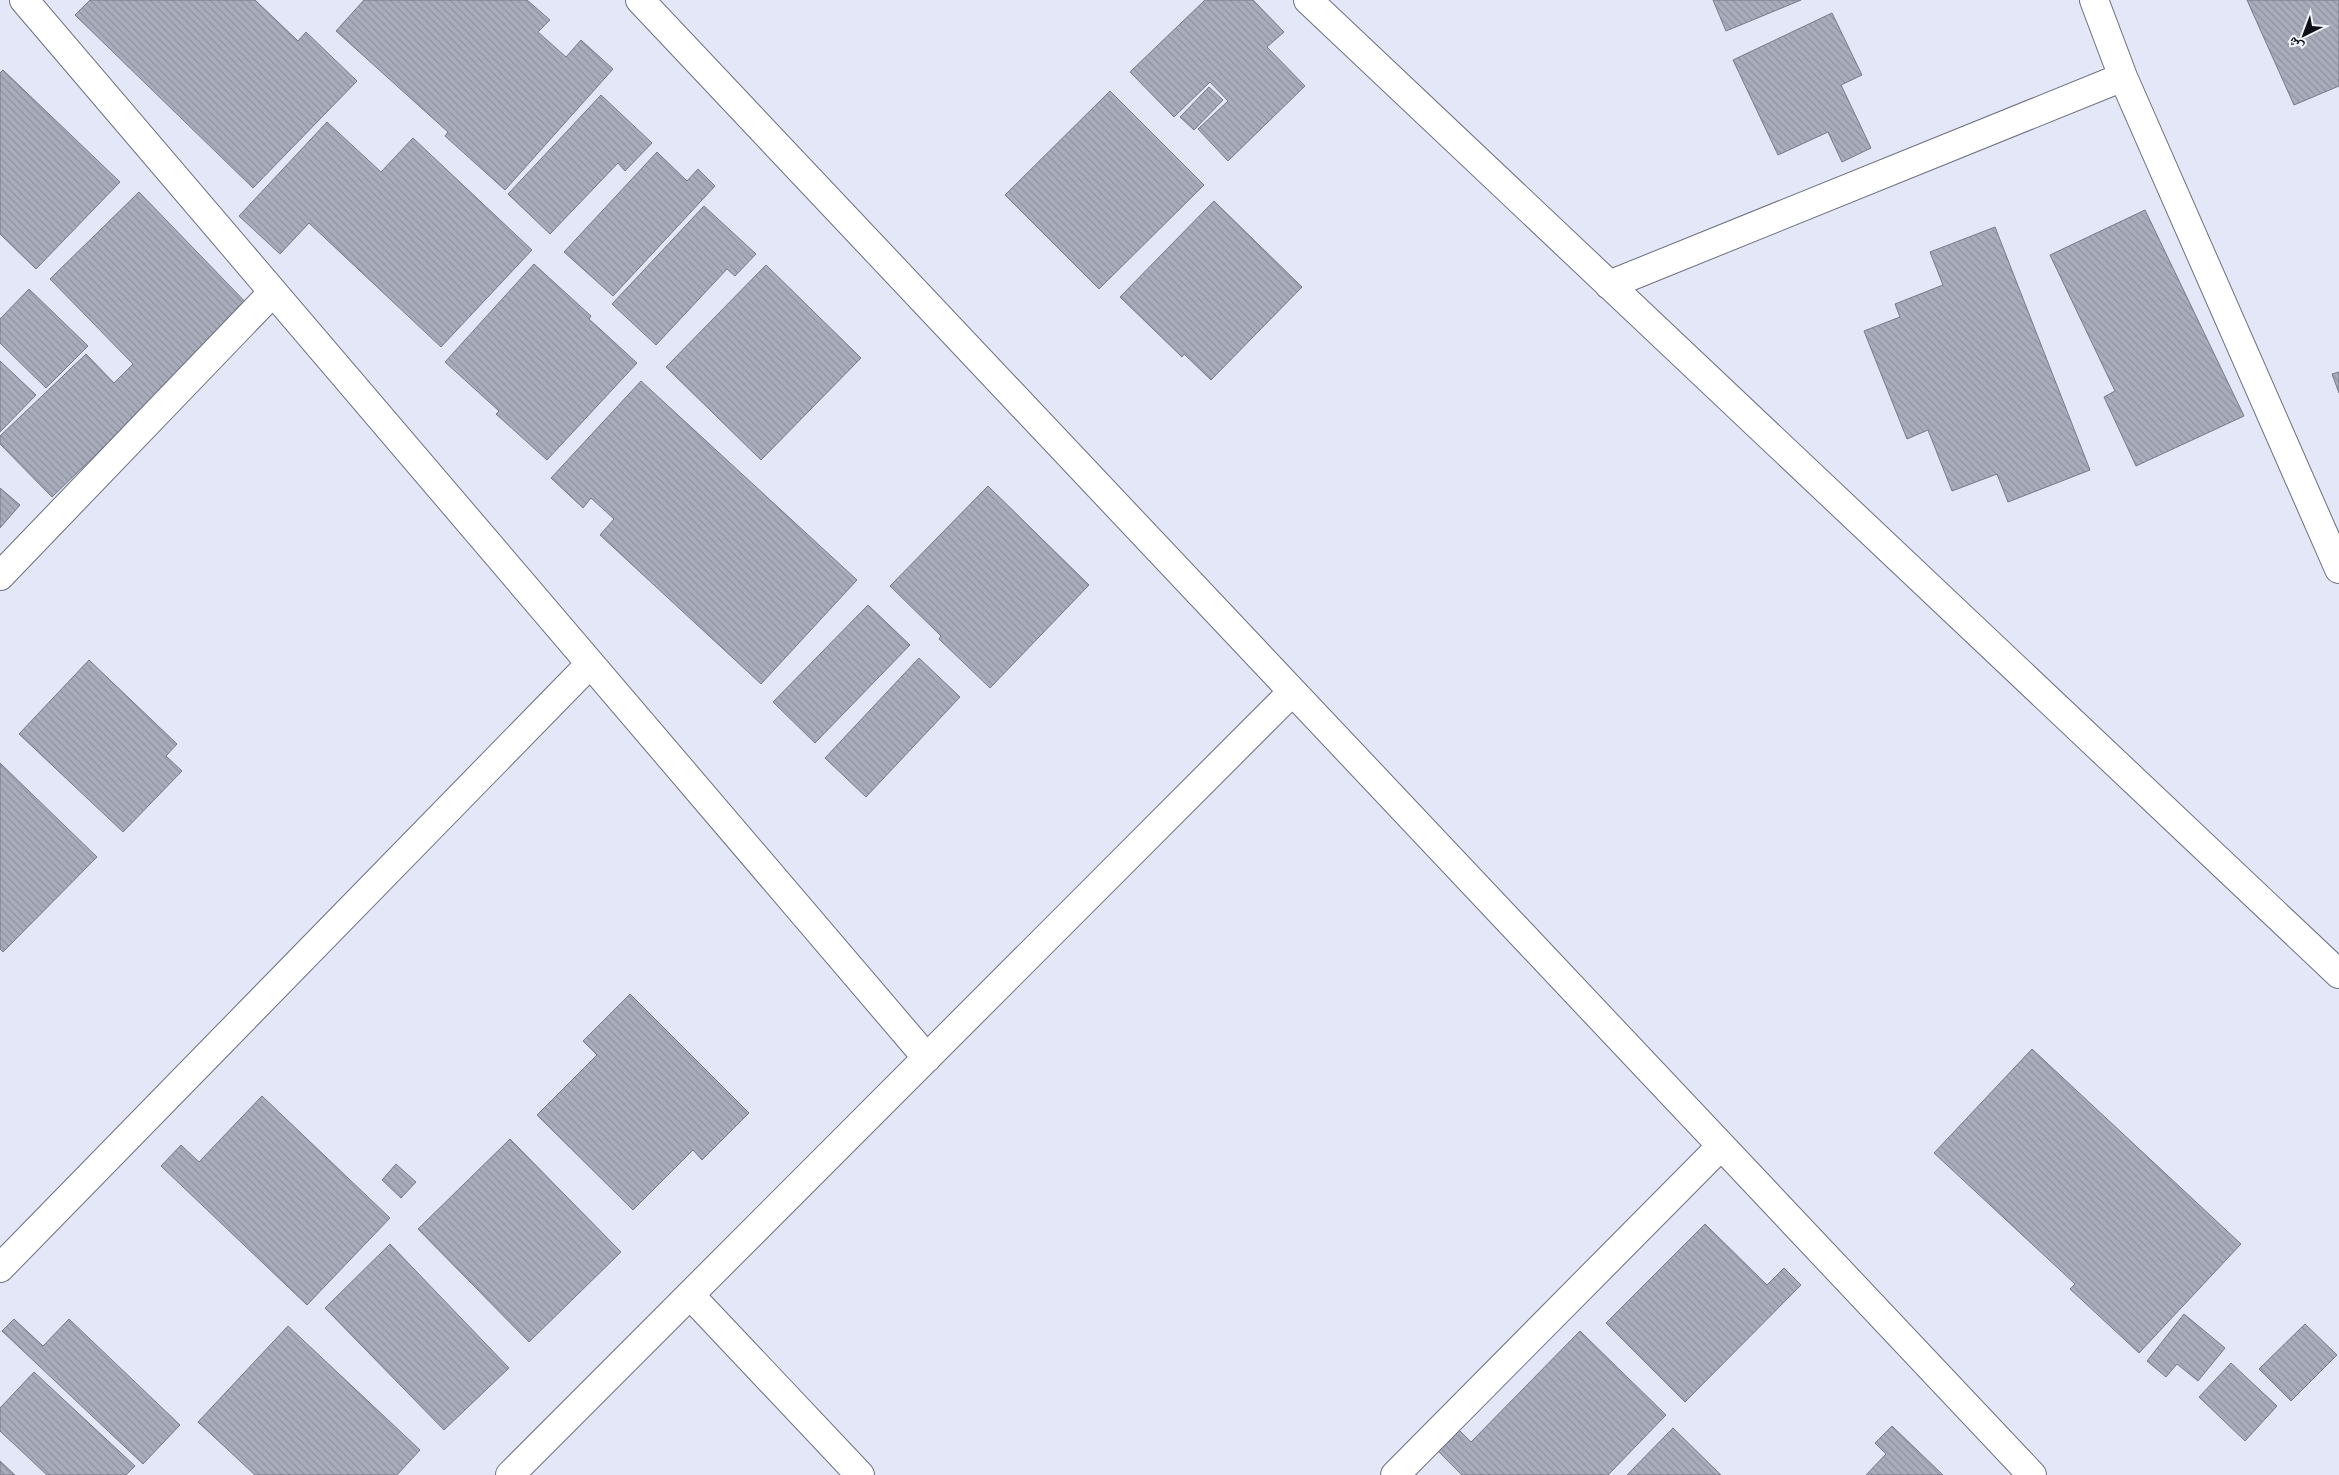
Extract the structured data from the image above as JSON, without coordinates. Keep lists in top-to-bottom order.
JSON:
{
  "north": "bottom left"
}
